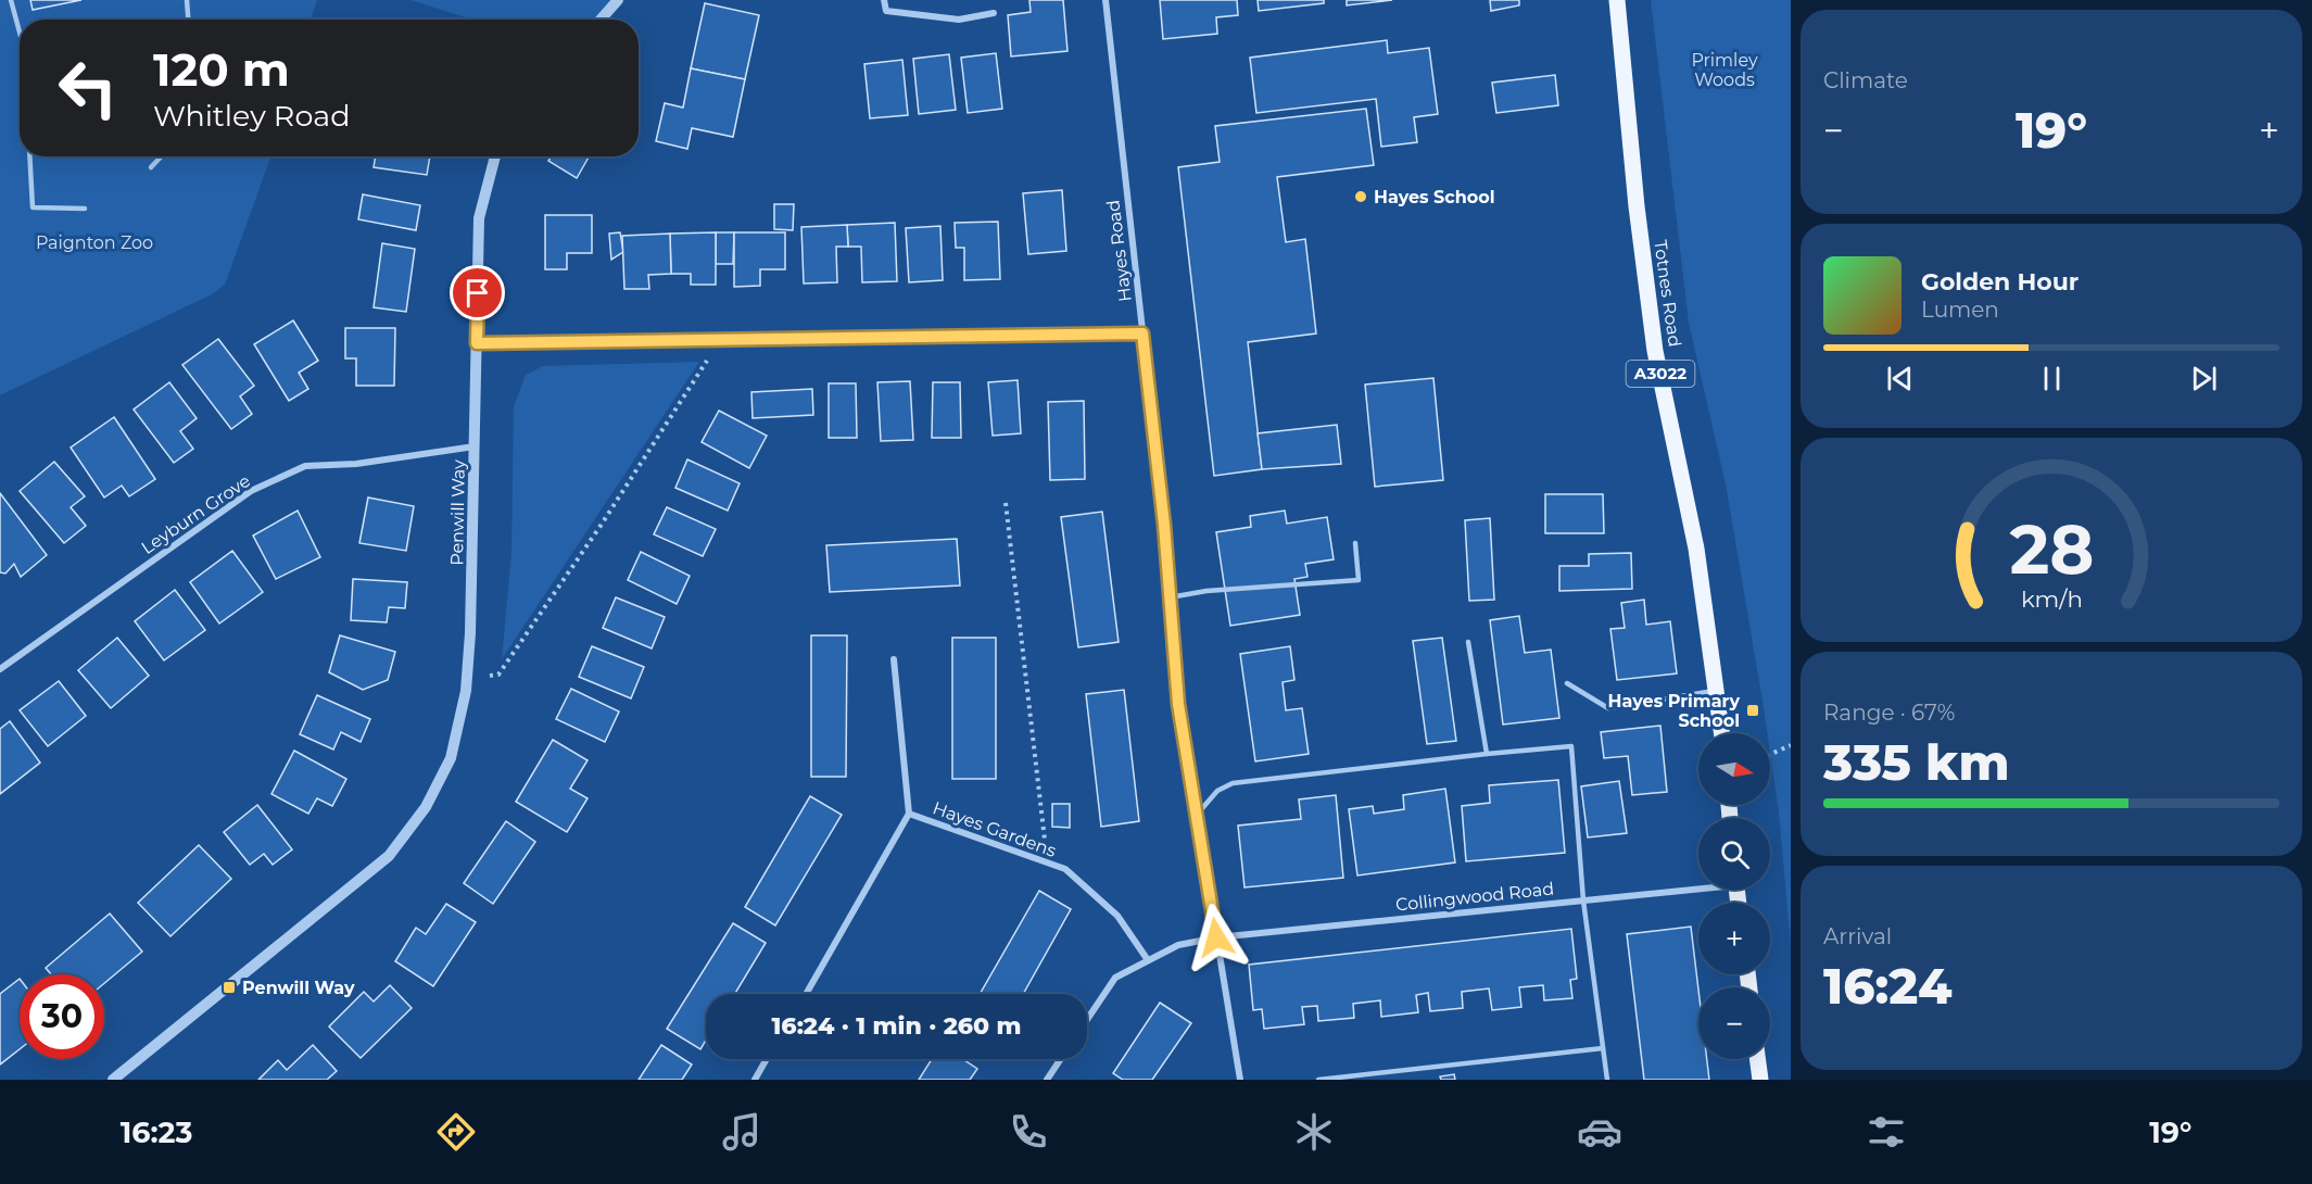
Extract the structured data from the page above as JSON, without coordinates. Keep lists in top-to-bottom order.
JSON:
{
  "streets": {
    "main road": ["Totnes Road", "A3022"],
    "street": [
      "Hayes Road",
      "Penwill Way",
      "Leyburn Grove",
      "Hayes Gardens",
      "Collingwood Road"
    ]
  },
  "crossings": [
    ["Hayes Road", "Collingwood Road"],
    ["Penwill Way", "Leyburn Grove"],
    ["Hayes Gardens", "Collingwood Road"]
  ],
  "parks": ["Primley Woods", "Paignton Zoo"],
  "places": {
    "other": ["Hayes School"],
    "transit": ["Hayes Primary School", "Penwill Way"]
  },
  "north": "right",
  "page": {
    "tile": [
      "Climate",
      ["Range · 67%", "335 km"],
      ["Arrival", "16:24"]
    ],
    "turn": ["120 m", "Whitley Road"],
    "heat": ["−", "19°", "+"],
    "song": ["Golden Hour", "Lumen"],
    "map_buttons": ["+", "−"],
    "limit": "30",
    "trip": "16:24 · 1 min · 260 m",
    "tabs": ["16:23", "19°"],
    "gauge": ["28", "km/h"]
  }
}
